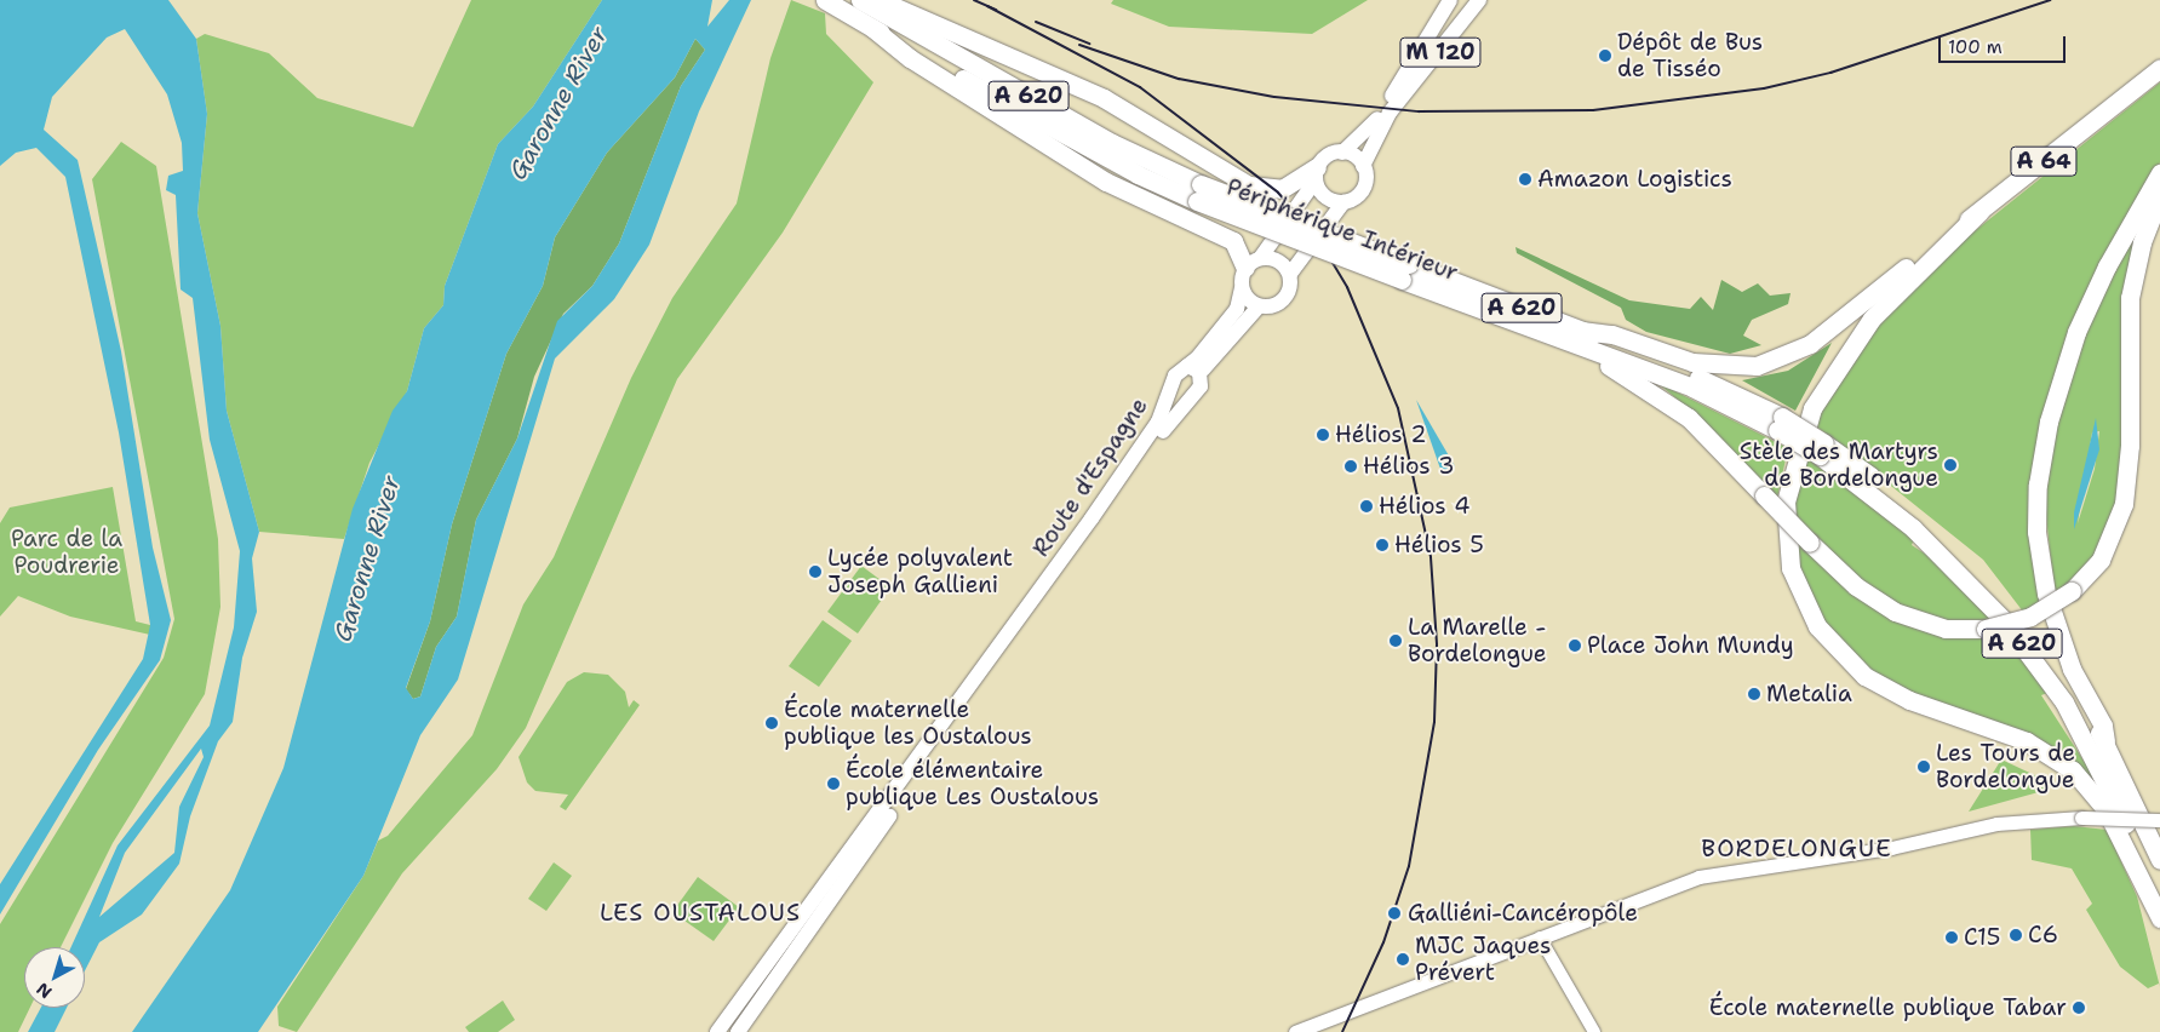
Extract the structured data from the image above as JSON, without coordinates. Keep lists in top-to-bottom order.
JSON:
{
  "streets": {
    "highway": ["A 620", "A 64", "Périphérique Intérieur"],
    "main road": ["M 120", "Route d'Espagne"]
  },
  "crossings": [
    ["A 620", "Périphérique Intérieur"]
  ],
  "districts": ["BORDELONGUE", "LES OUSTALOUS"],
  "water": ["Garonne River"],
  "parks": ["Parc de la Poudrerie"],
  "places": [
    "Dépôt de Bus de Tisséo",
    "Amazon Logistics",
    "Hélios 2",
    "Stèle des Martyrs de Bordelongue",
    "Hélios 3",
    "Hélios 4",
    "Hélios 5",
    "Lycée polyvalent Joseph Gallieni",
    "La Marelle - Bordelongue",
    "Place John Mundy",
    "Metalia",
    "École maternelle publique les Oustalous",
    "Les Tours de Bordelongue",
    "École élémentaire publique Les Oustalous",
    "Galliéni-Cancéropôle",
    "C6",
    "C15",
    "MJC Jaques Prévert",
    "École maternelle publique Tabar"
  ],
  "scale_bar": "100 m",
  "north": "bottom left"
}
